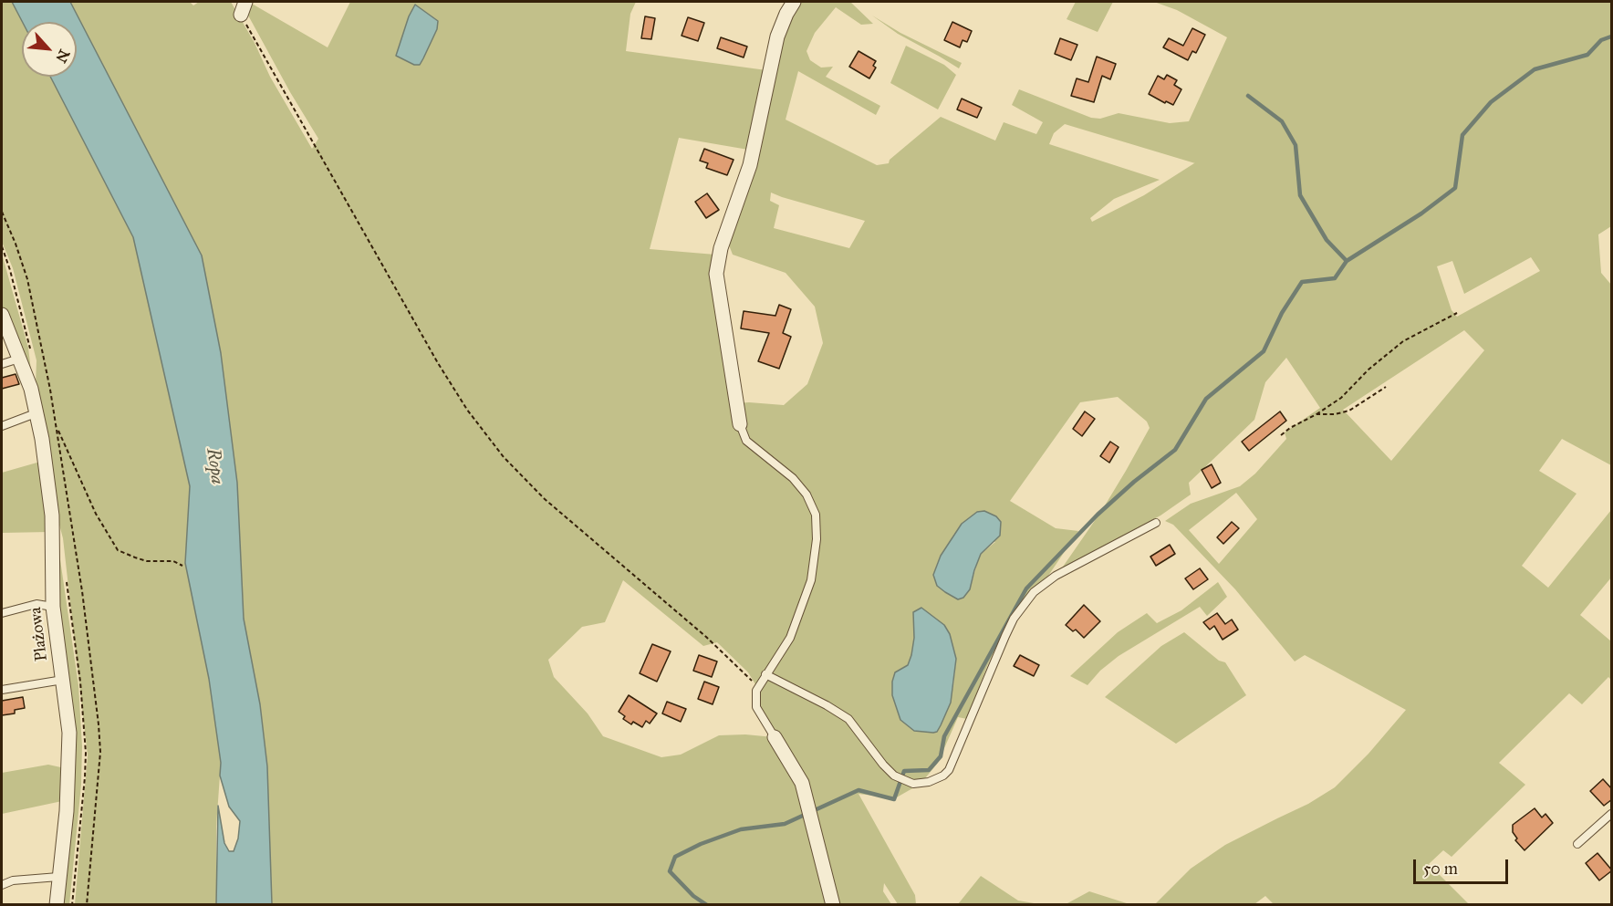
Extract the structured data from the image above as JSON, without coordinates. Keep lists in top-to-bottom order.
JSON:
{
  "streets": {
    "street": ["Plażowa"]
  },
  "water": ["Ropa"],
  "scale_bar": "50 m",
  "north": "bottom right"
}
